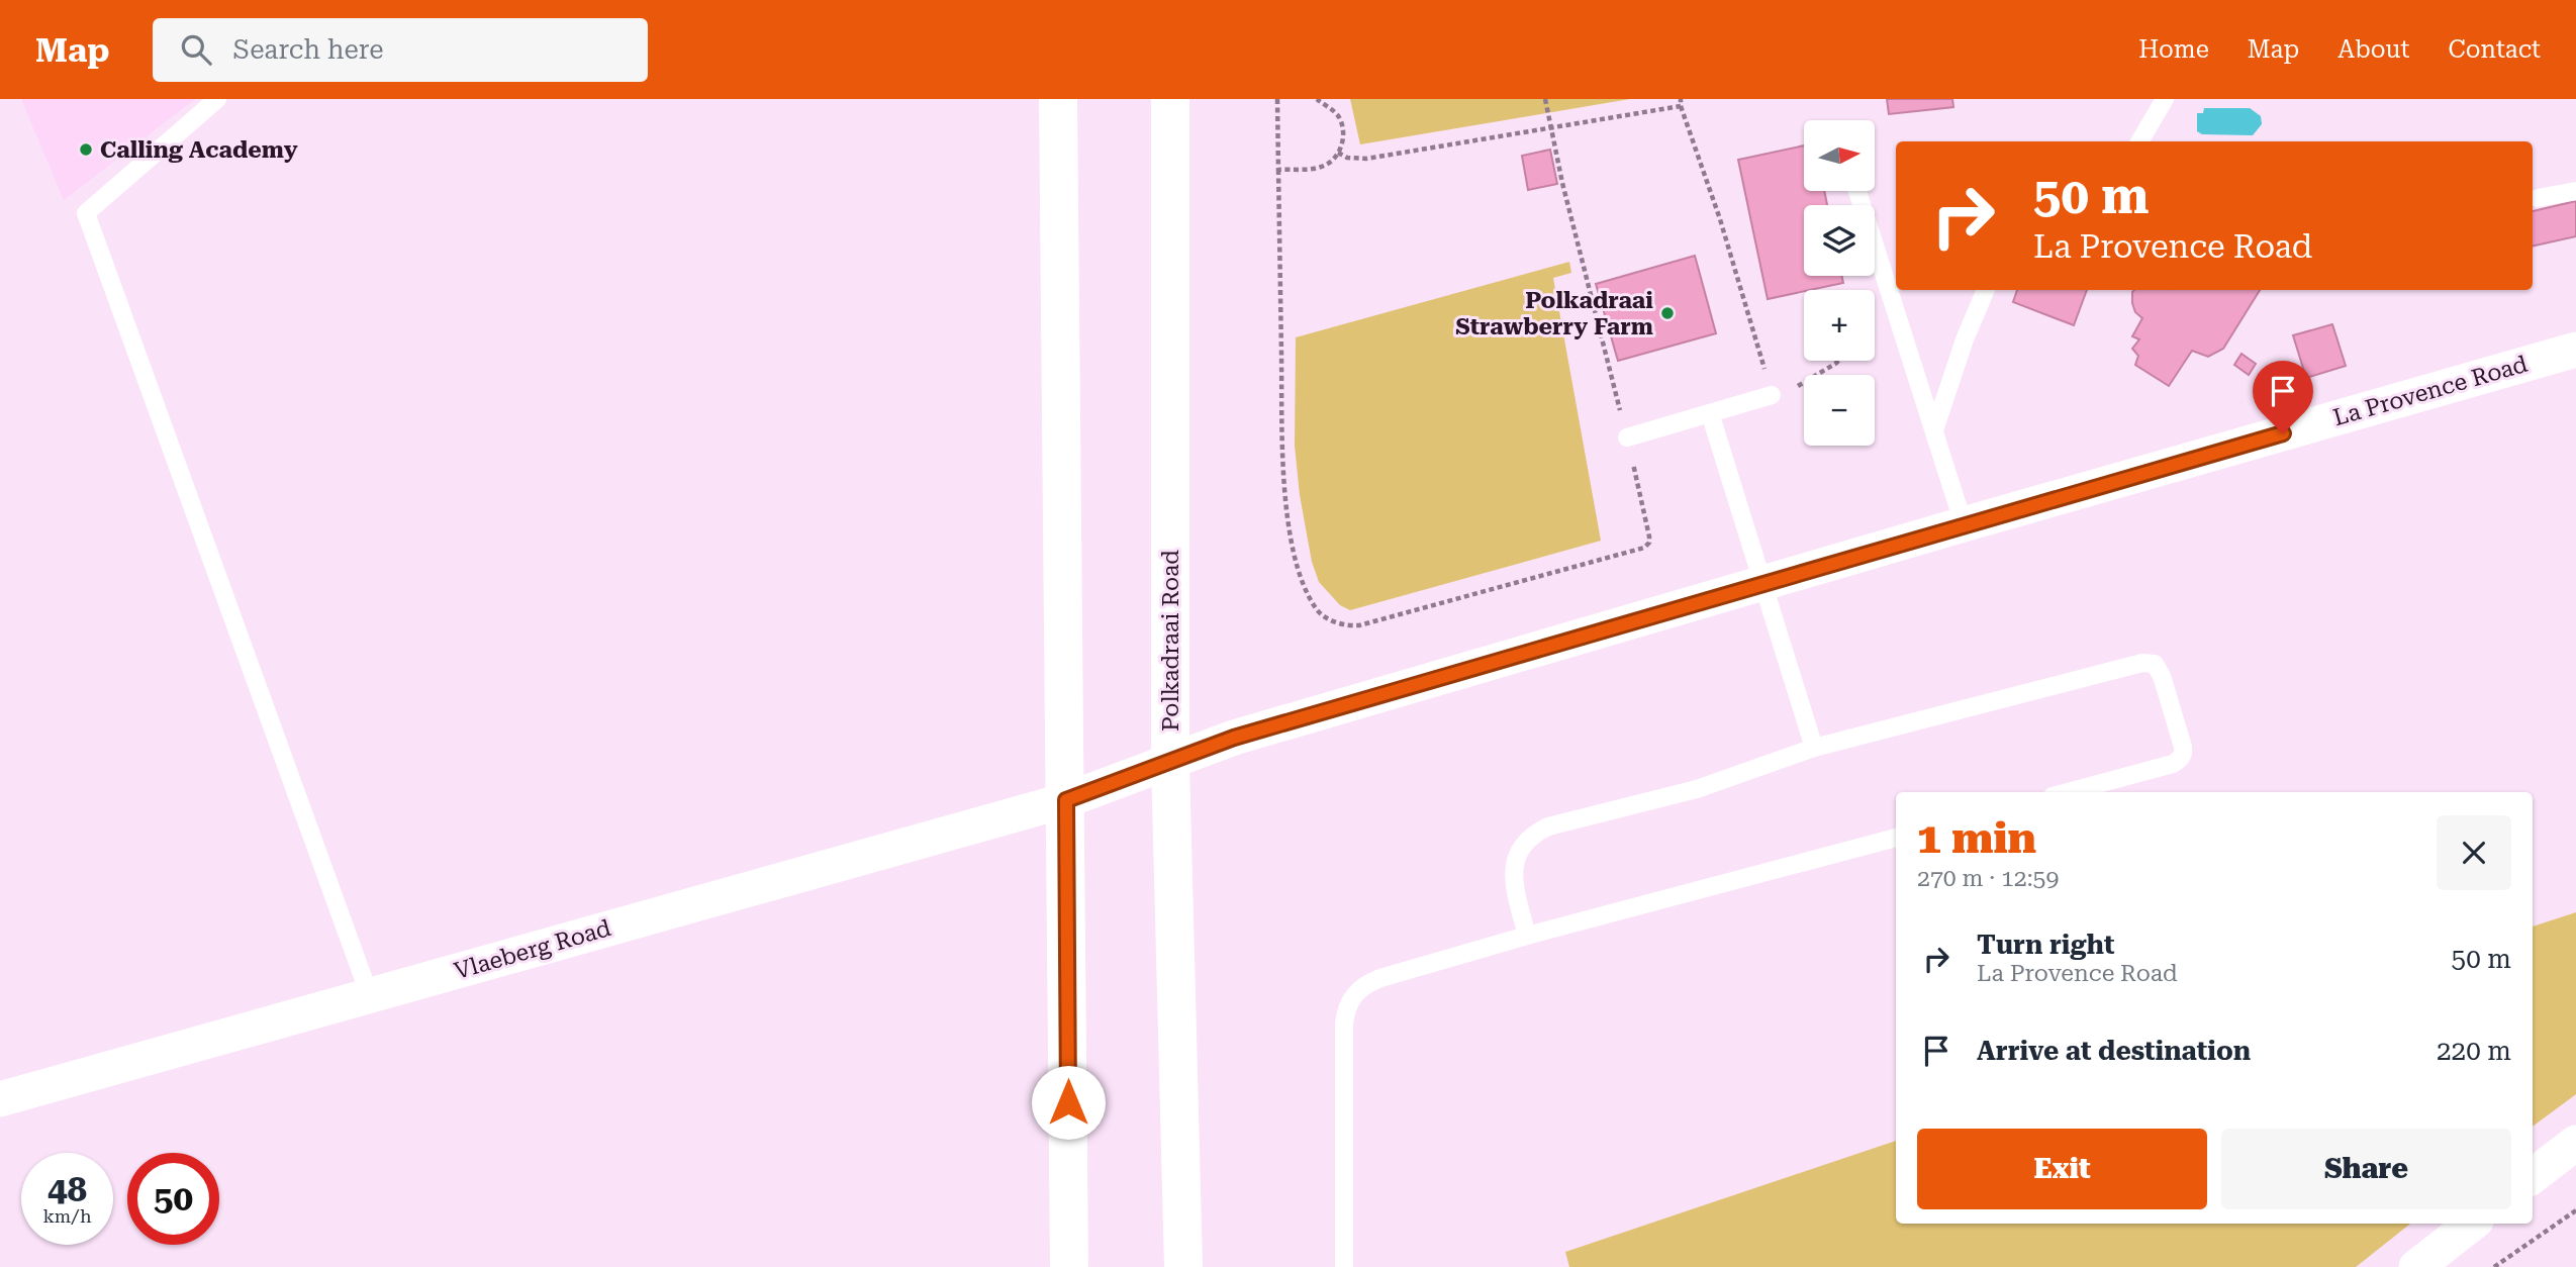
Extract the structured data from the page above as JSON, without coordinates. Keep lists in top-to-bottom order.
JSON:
{
  "streets": {
    "main road": ["Polkadraai Road"],
    "street": ["La Provence Road", "Vlaeberg Road"]
  },
  "crossings": [
    ["La Provence Road", "Polkadraai Road"],
    ["La Provence Road", "Vlaeberg Road"]
  ],
  "places": ["Calling Academy", "Polkadraai Strawberry Farm"],
  "north": "right",
  "page": {
    "header": "Map",
    "search": "Search here",
    "nav": [
      "Home",
      "Map",
      "About",
      "Contact"
    ],
    "map_buttons": ["+", "−"],
    "turn": ["50 m", "La Provence Road"],
    "heading": ["1 min", "270 m · 12:59"],
    "list": [
      {
        "name": "Turn right",
        "note": "La Provence Road",
        "value": "50 m"
      },
      {
        "name": "Arrive at destination",
        "value": "220 m"
      }
    ],
    "buttons": ["Exit", "Share"],
    "speed": "48 km/h",
    "limit": "50"
  }
}
